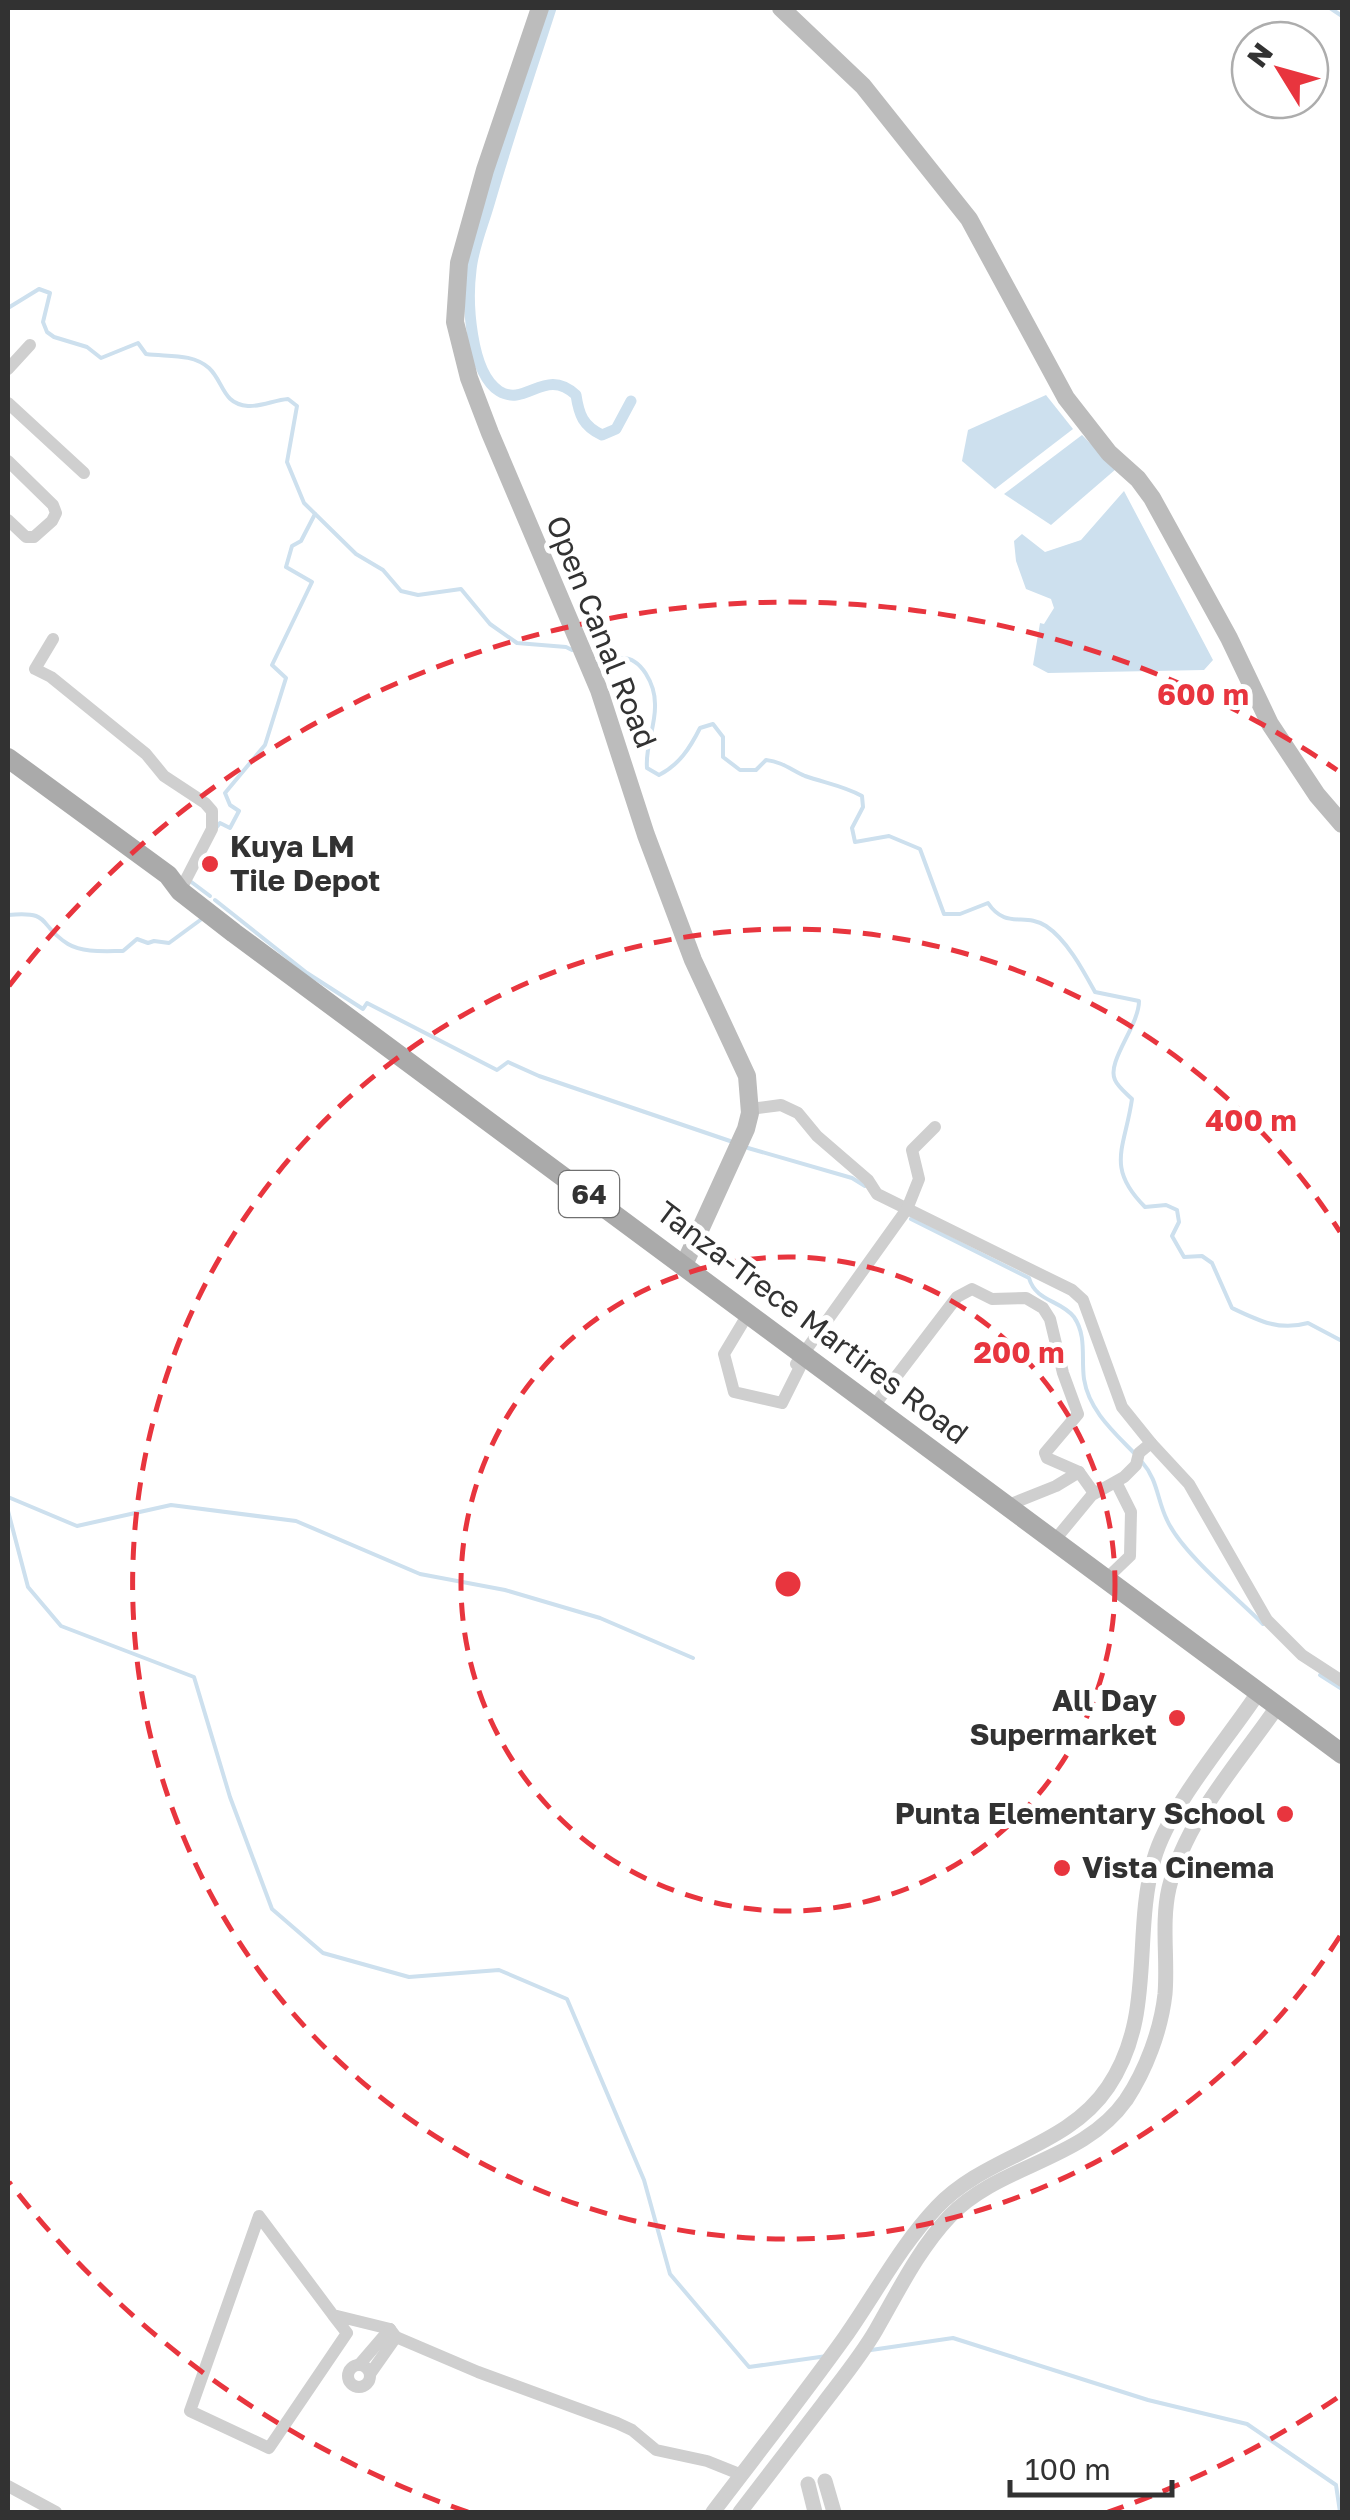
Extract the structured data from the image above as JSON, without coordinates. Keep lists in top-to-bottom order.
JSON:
{
  "streets": {
    "main road": ["Open Canal Road", "64", "Tanza-Trece Martires Road"]
  },
  "places": [
    "Kuya LM Tile Depot",
    "All Day Supermarket",
    "Punta Elementary School",
    "Vista Cinema"
  ],
  "scale_bar": "100 m",
  "north": "top left",
  "rings": ["600 m", "400 m", "200 m"]
}
